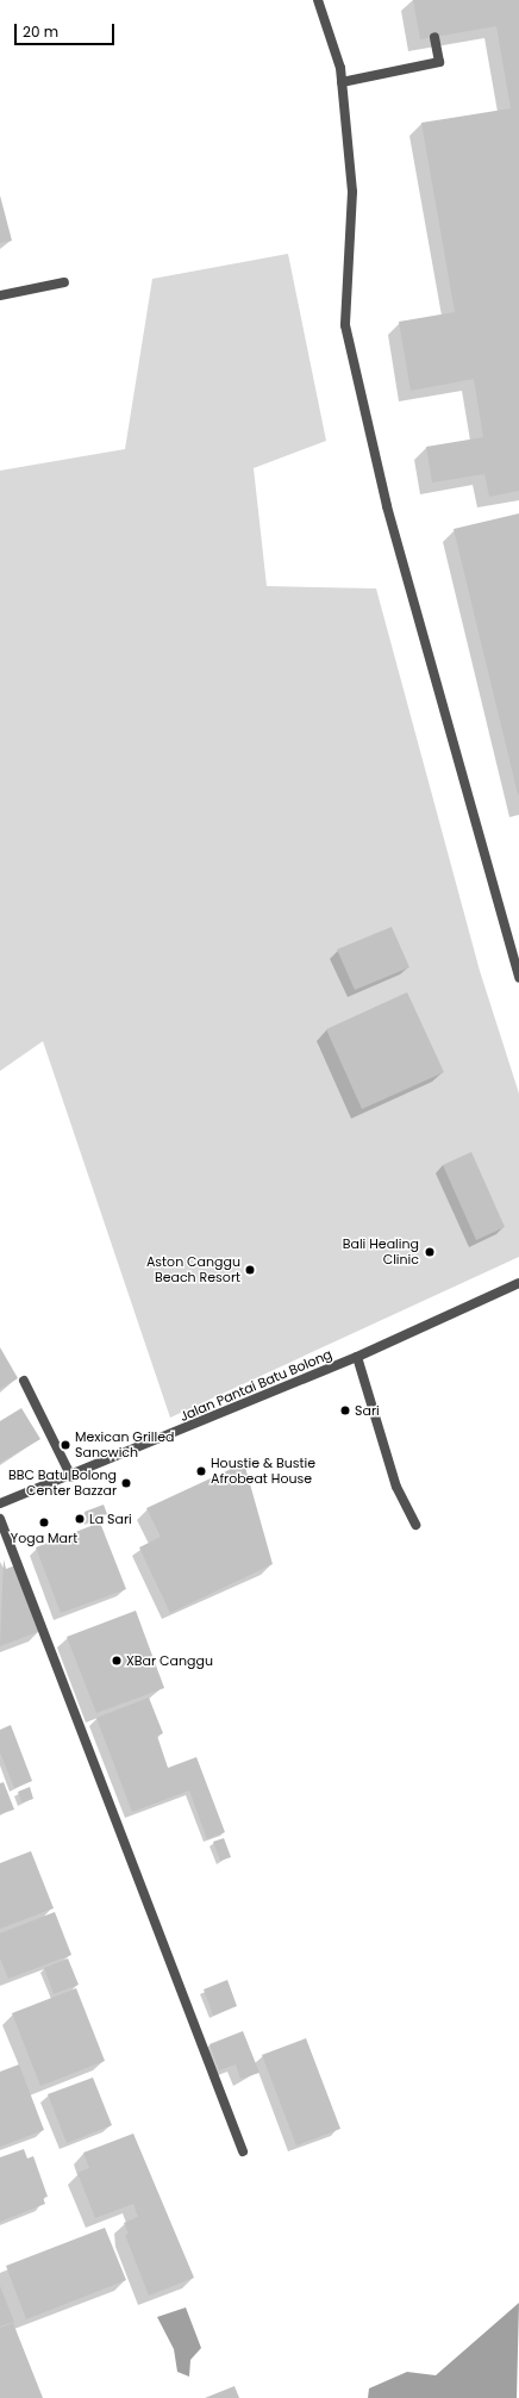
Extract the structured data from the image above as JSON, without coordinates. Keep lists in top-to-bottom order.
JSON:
{
  "streets": {
    "street": ["Jalan Pantai Batu Bolong"]
  },
  "places": [
    "Bali Healing Clinic",
    "Aston Canggu Beach Resort",
    "Sari",
    "Mexican Grilled Sancwich",
    "Houstie & Bustie Afrobeat House",
    "BBC Batu Bolong Center Bazzar",
    "La Sari",
    "Yoga Mart",
    "XBar Canggu"
  ],
  "scale_bar": "20 m"
}
